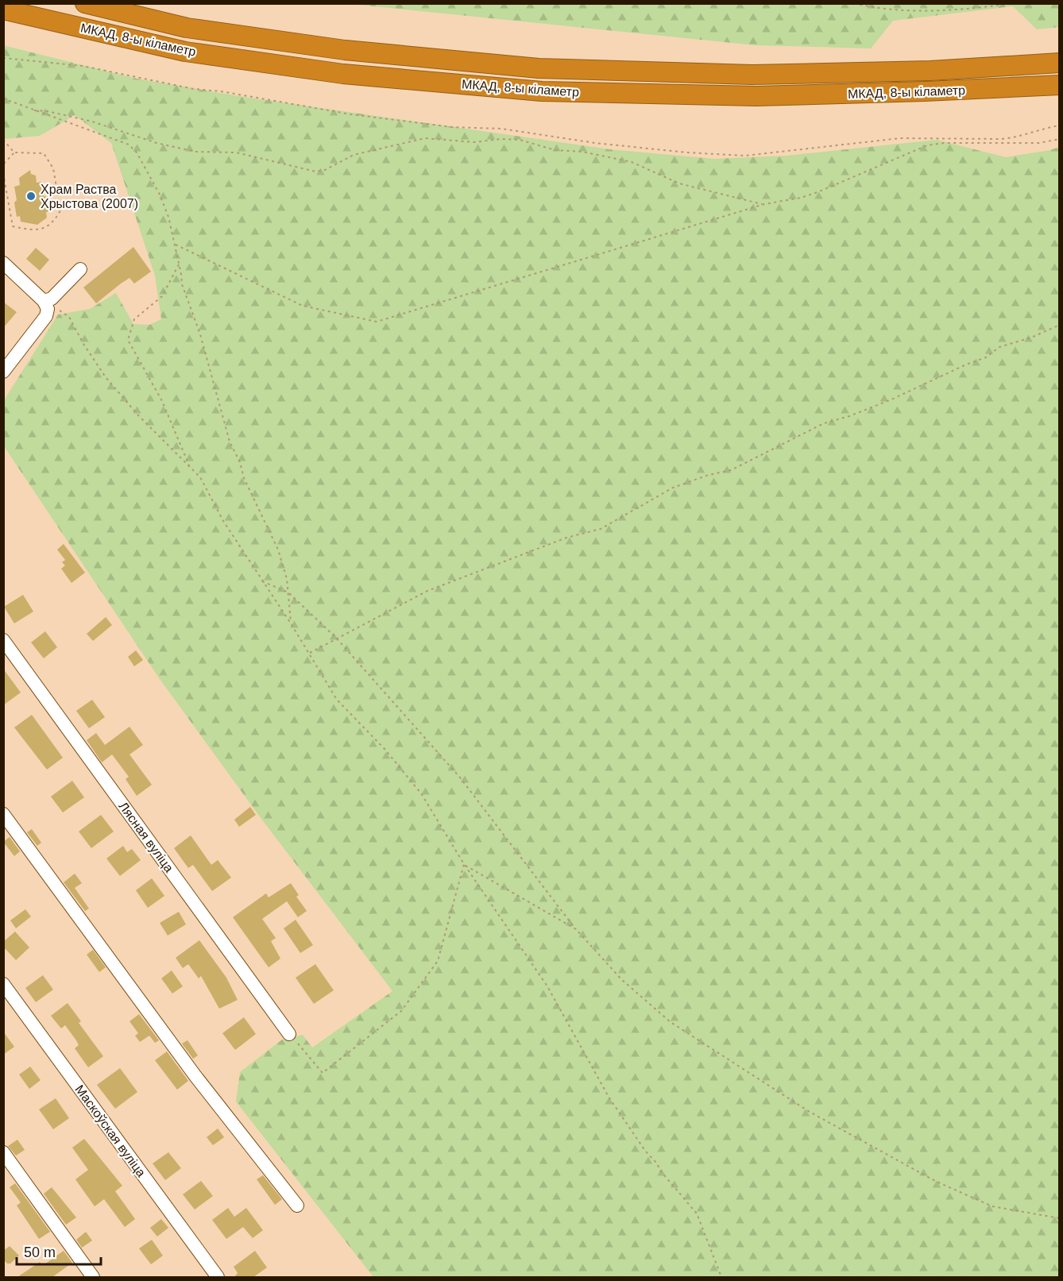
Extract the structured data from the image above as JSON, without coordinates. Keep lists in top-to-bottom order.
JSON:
{
  "streets": {
    "highway": ["МКАД, 8-ы кіламетр"],
    "street": ["Лясная вуліца", "Маскоўская вуліца"]
  },
  "places": ["Храм Раства Хрыстова (2007)"],
  "scale_bar": "50 m"
}
